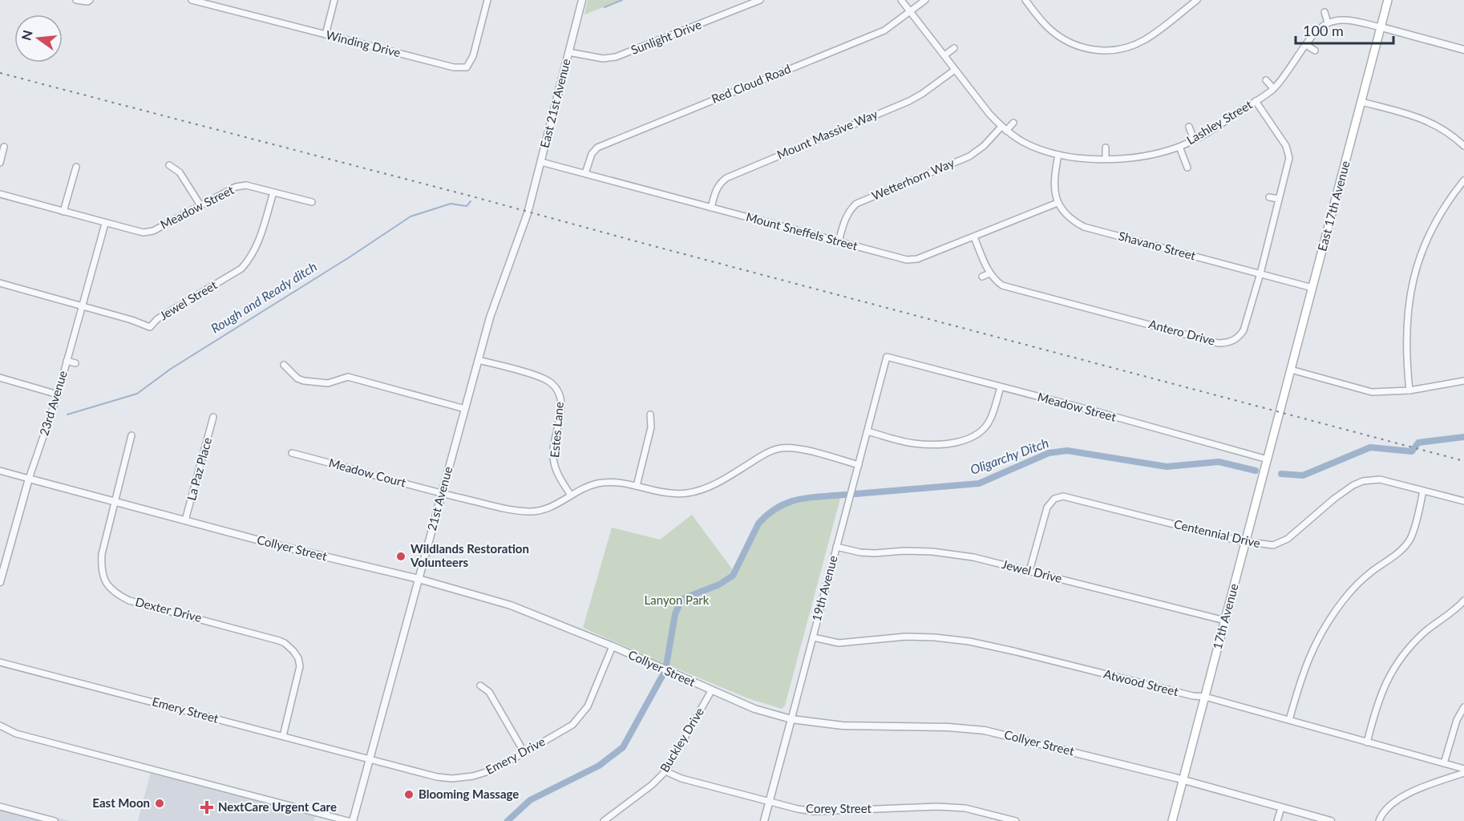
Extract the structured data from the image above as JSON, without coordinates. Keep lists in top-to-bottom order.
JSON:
{
  "streets": {
    "main road": ["East 17th Avenue", "17th Avenue"],
    "street": [
      "Sunlight Drive",
      "Winding Drive",
      "Red Cloud Road",
      "East 21st Avenue",
      "Lashley Street",
      "Mount Massive Way",
      "Wetterhorn Way",
      "Meadow Street",
      "Mount Sneffels Street",
      "Shavano Street",
      "Jewel Street",
      "Antero Drive",
      "23rd Avenue",
      "Estes Lane",
      "La Paz Place",
      "Meadow Court",
      "21st Avenue",
      "Centennial Drive",
      "Collyer Street",
      "Jewel Drive",
      "19th Avenue",
      "Dexter Drive",
      "Atwood Street",
      "Emery Street",
      "Buckley Drive",
      "Emery Drive",
      "Corey Street"
    ]
  },
  "crossings": [
    ["Sunlight Drive", "East 21st Avenue"],
    ["Red Cloud Road", "Lashley Street"],
    ["Red Cloud Road", "Mount Sneffels Street"],
    ["East 21st Avenue", "Mount Sneffels Street"],
    ["East 21st Avenue", "21st Avenue"],
    ["Lashley Street", "Mount Massive Way"],
    ["Lashley Street", "Wetterhorn Way"],
    ["Lashley Street", "Antero Drive"],
    ["Mount Massive Way", "Mount Sneffels Street"],
    ["Wetterhorn Way", "Mount Sneffels Street"],
    ["East 17th Avenue", "Shavano Street"],
    ["East 17th Avenue", "17th Avenue"],
    ["Meadow Street", "Jewel Street"],
    ["Meadow Street", "23rd Avenue"],
    ["Meadow Street", "19th Avenue"],
    ["Meadow Street", "17th Avenue"],
    ["Mount Sneffels Street", "Shavano Street"],
    ["Shavano Street", "Antero Drive"],
    ["Jewel Street", "23rd Avenue"],
    ["23rd Avenue", "Collyer Street"],
    ["Estes Lane", "Meadow Court"],
    ["Estes Lane", "21st Avenue"],
    ["La Paz Place", "Collyer Street"],
    ["Meadow Court", "21st Avenue"],
    ["Meadow Court", "19th Avenue"],
    ["21st Avenue", "Collyer Street"],
    ["21st Avenue", "Emery Street"],
    ["21st Avenue", "Emery Drive"],
    ["Centennial Drive", "Jewel Drive"],
    ["Centennial Drive", "17th Avenue"],
    ["Collyer Street", "19th Avenue"],
    ["Collyer Street", "Dexter Drive"],
    ["Collyer Street", "17th Avenue"],
    ["Collyer Street", "Buckley Drive"],
    ["Collyer Street", "Emery Drive"],
    ["Jewel Drive", "19th Avenue"],
    ["Jewel Drive", "17th Avenue"],
    ["19th Avenue", "Atwood Street"],
    ["19th Avenue", "Corey Street"],
    ["Dexter Drive", "Emery Street"],
    ["17th Avenue", "Atwood Street"],
    ["Emery Street", "Emery Drive"],
    ["Buckley Drive", "Corey Street"]
  ],
  "water": ["Rough and Ready ditch", "Oligarchy Ditch"],
  "parks": ["Lanyon Park"],
  "places": {
    "other": ["Wildlands Restoration Volunteers", "Blooming Massage", "East Moon"],
    "health": ["NextCare Urgent Care"]
  },
  "scale_bar": "100 m",
  "north": "left"
}
